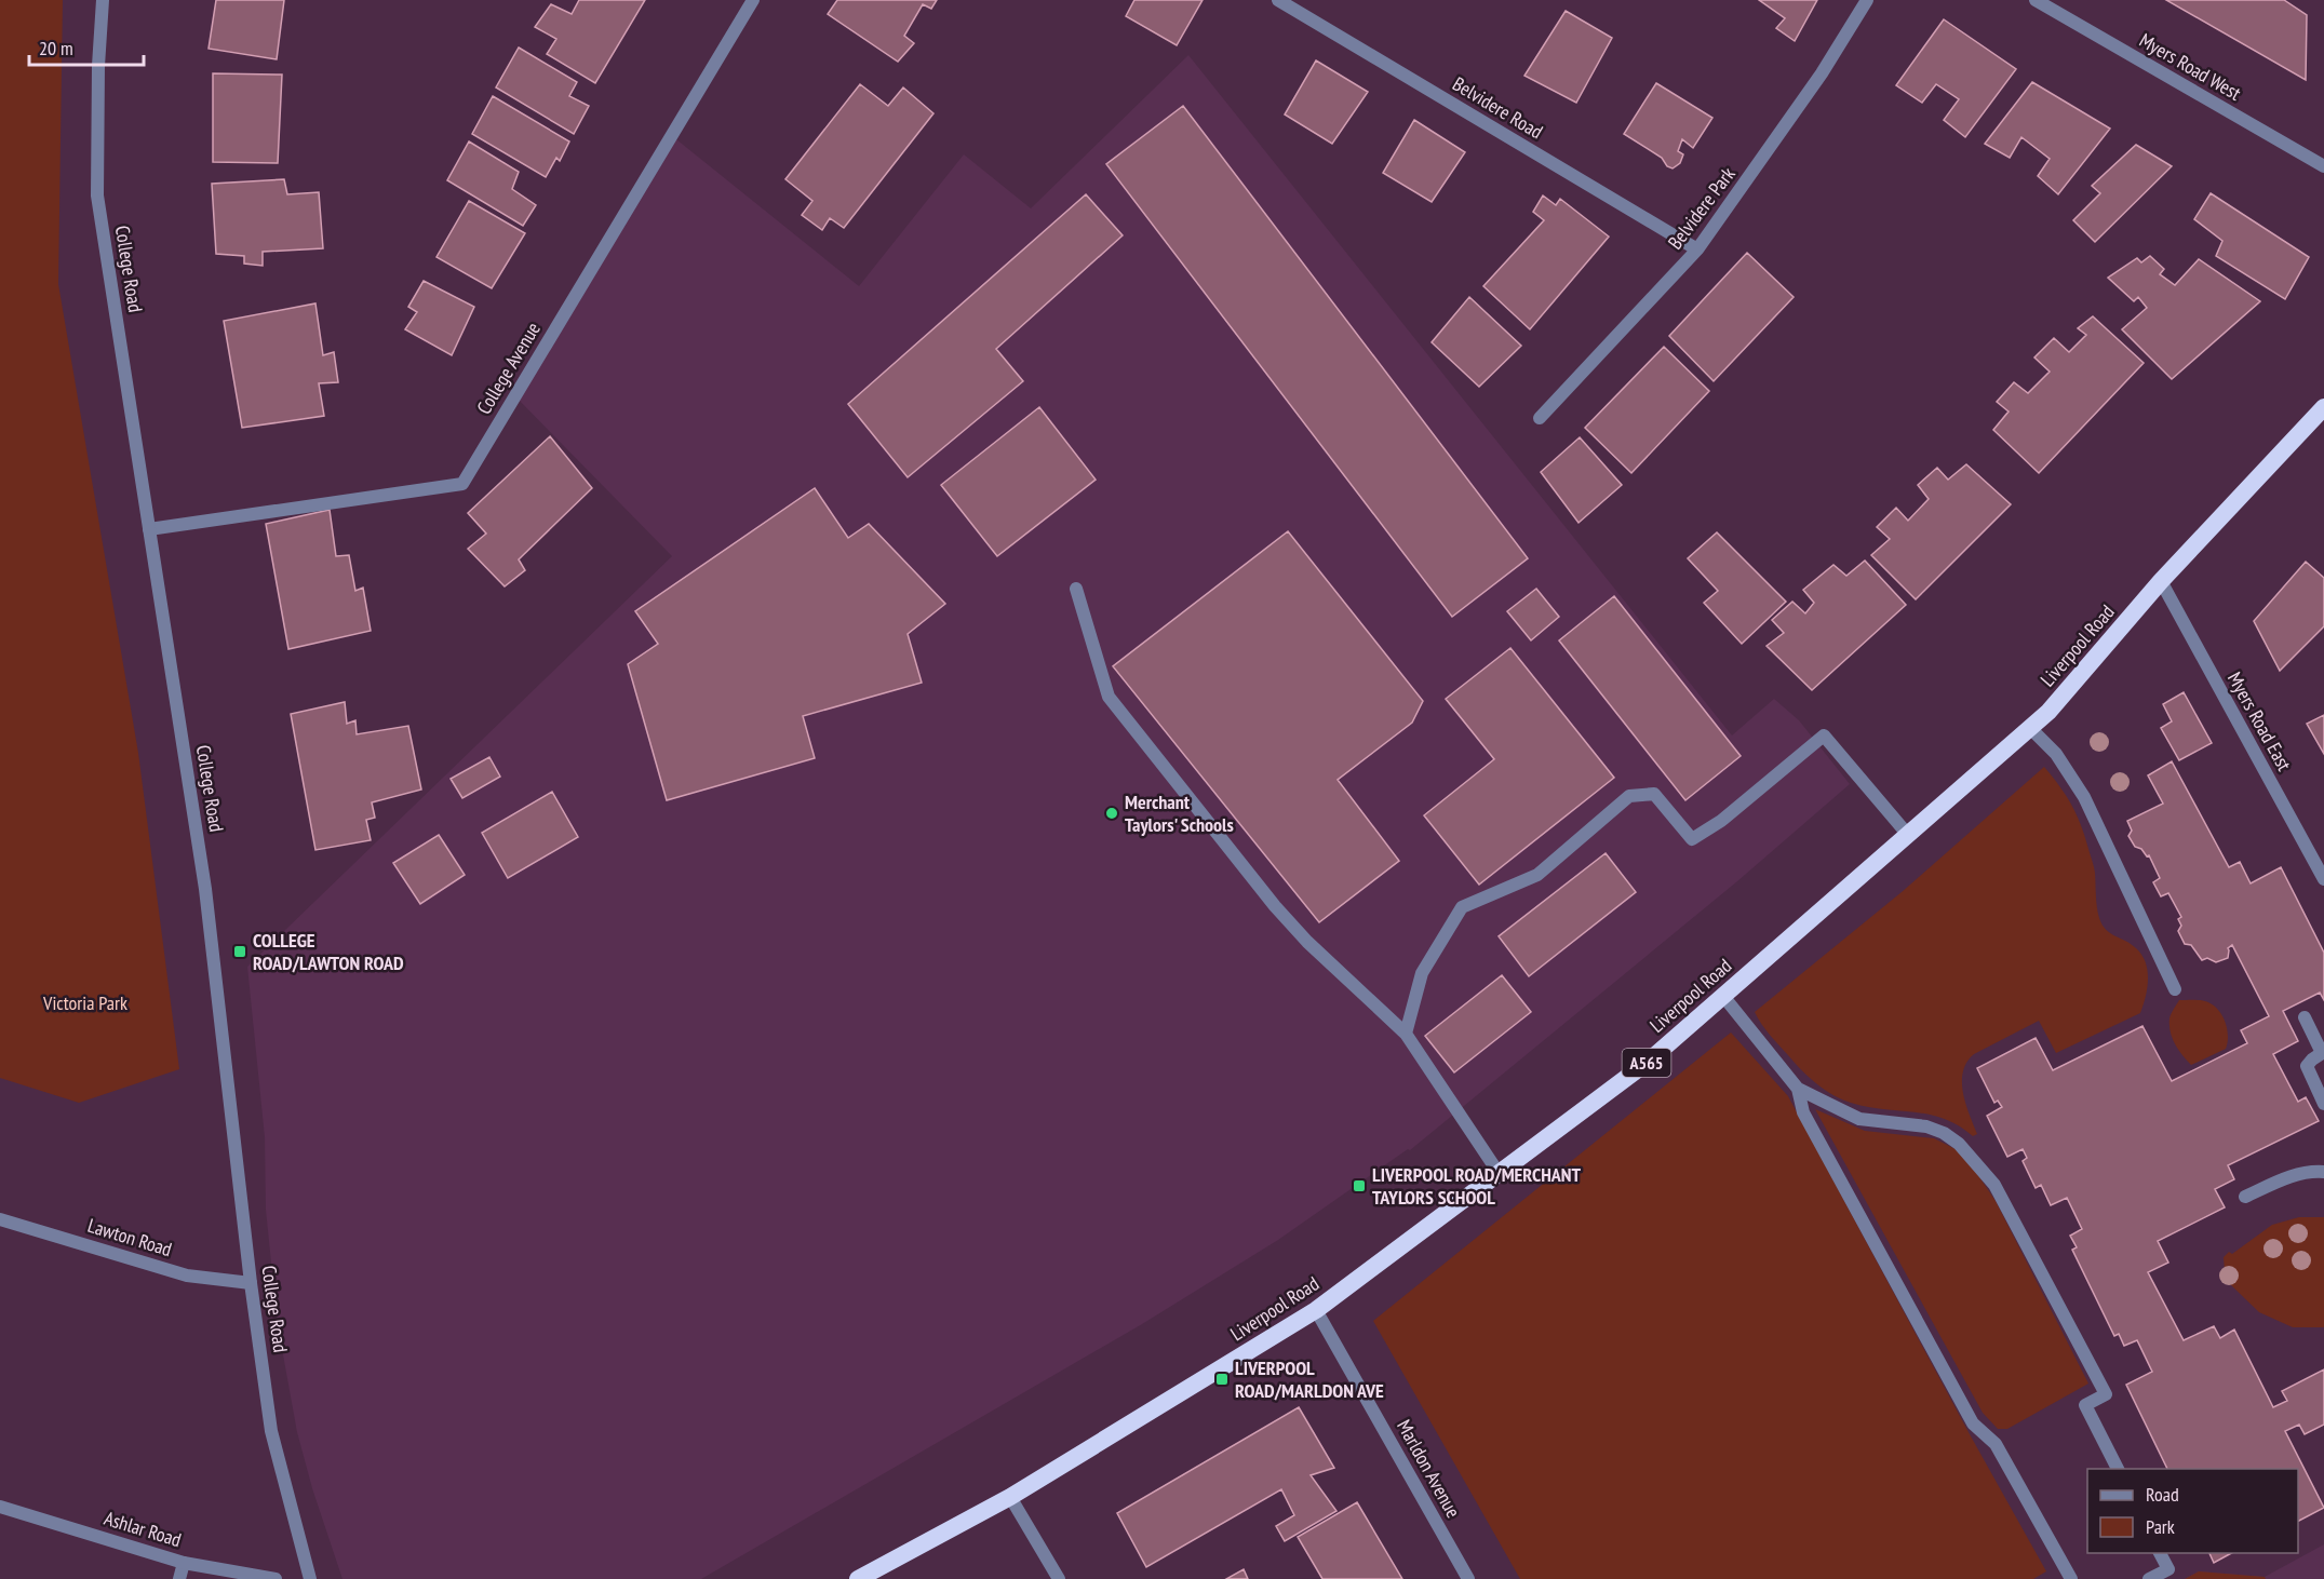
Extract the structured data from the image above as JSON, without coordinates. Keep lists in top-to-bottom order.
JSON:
{
  "streets": {
    "highway": ["Liverpool Road", "A565"],
    "street": [
      "Myers Road West",
      "Belvidere Road",
      "Belvidere Park",
      "College Road",
      "College Avenue",
      "Myers Road East",
      "Lawton Road",
      "Marldon Avenue",
      "Ashlar Road"
    ]
  },
  "crossings": [
    ["Belvidere Road", "Belvidere Park"],
    ["College Road", "College Avenue"],
    ["College Road", "Lawton Road"],
    ["Liverpool Road", "Myers Road East"],
    ["Liverpool Road", "Marldon Avenue"]
  ],
  "parks": ["Victoria Park"],
  "places": {
    "other": ["Merchant Taylors' Schools"],
    "transit": ["COLLEGE ROAD/LAWTON ROAD", "LIVERPOOL ROAD/MERCHANT TAYLORS SCHOOL", "LIVERPOOL ROAD/MARLDON AVE"]
  },
  "legend": ["Road", "Park"],
  "scale_bar": "20 m"
}
